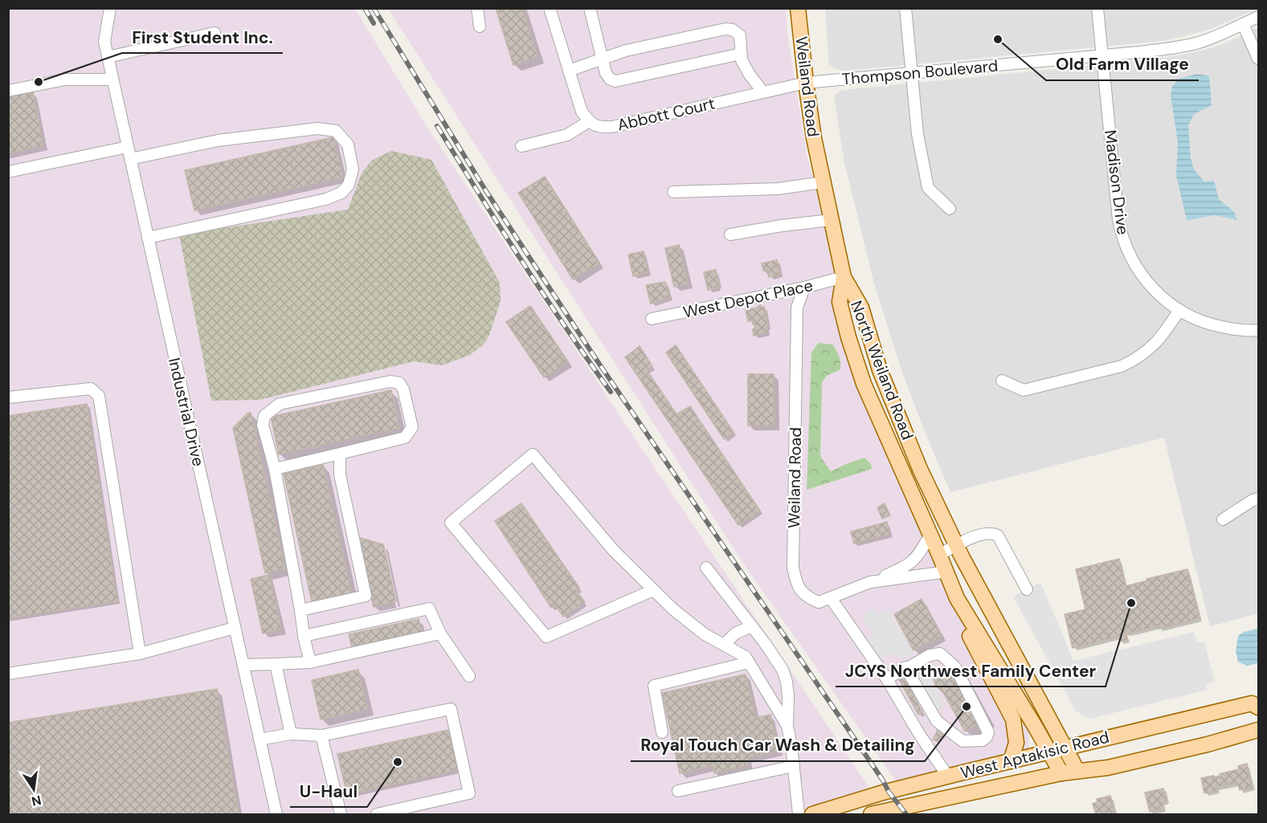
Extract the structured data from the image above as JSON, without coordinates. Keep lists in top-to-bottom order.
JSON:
{
  "streets": {
    "main road": ["Weiland Road", "North Weiland Road", "West Aptakisic Road"],
    "street": [
      "Thompson Boulevard",
      "Abbott Court",
      "Madison Drive",
      "West Depot Place",
      "Industrial Drive"
    ]
  },
  "crossings": [
    ["Thompson Boulevard", "Weiland Road"],
    ["Thompson Boulevard", "Abbott Court"],
    ["Thompson Boulevard", "Madison Drive"],
    ["Weiland Road", "Abbott Court"],
    ["Weiland Road", "West Depot Place"],
    ["Weiland Road", "North Weiland Road"],
    ["West Depot Place", "North Weiland Road"],
    ["North Weiland Road", "West Aptakisic Road"]
  ],
  "places": [
    "Old Farm Village",
    "First Student Inc.",
    "JCYS Northwest Family Center",
    "Royal Touch Car Wash & Detailing",
    "U-Haul"
  ],
  "north": "bottom"
}
